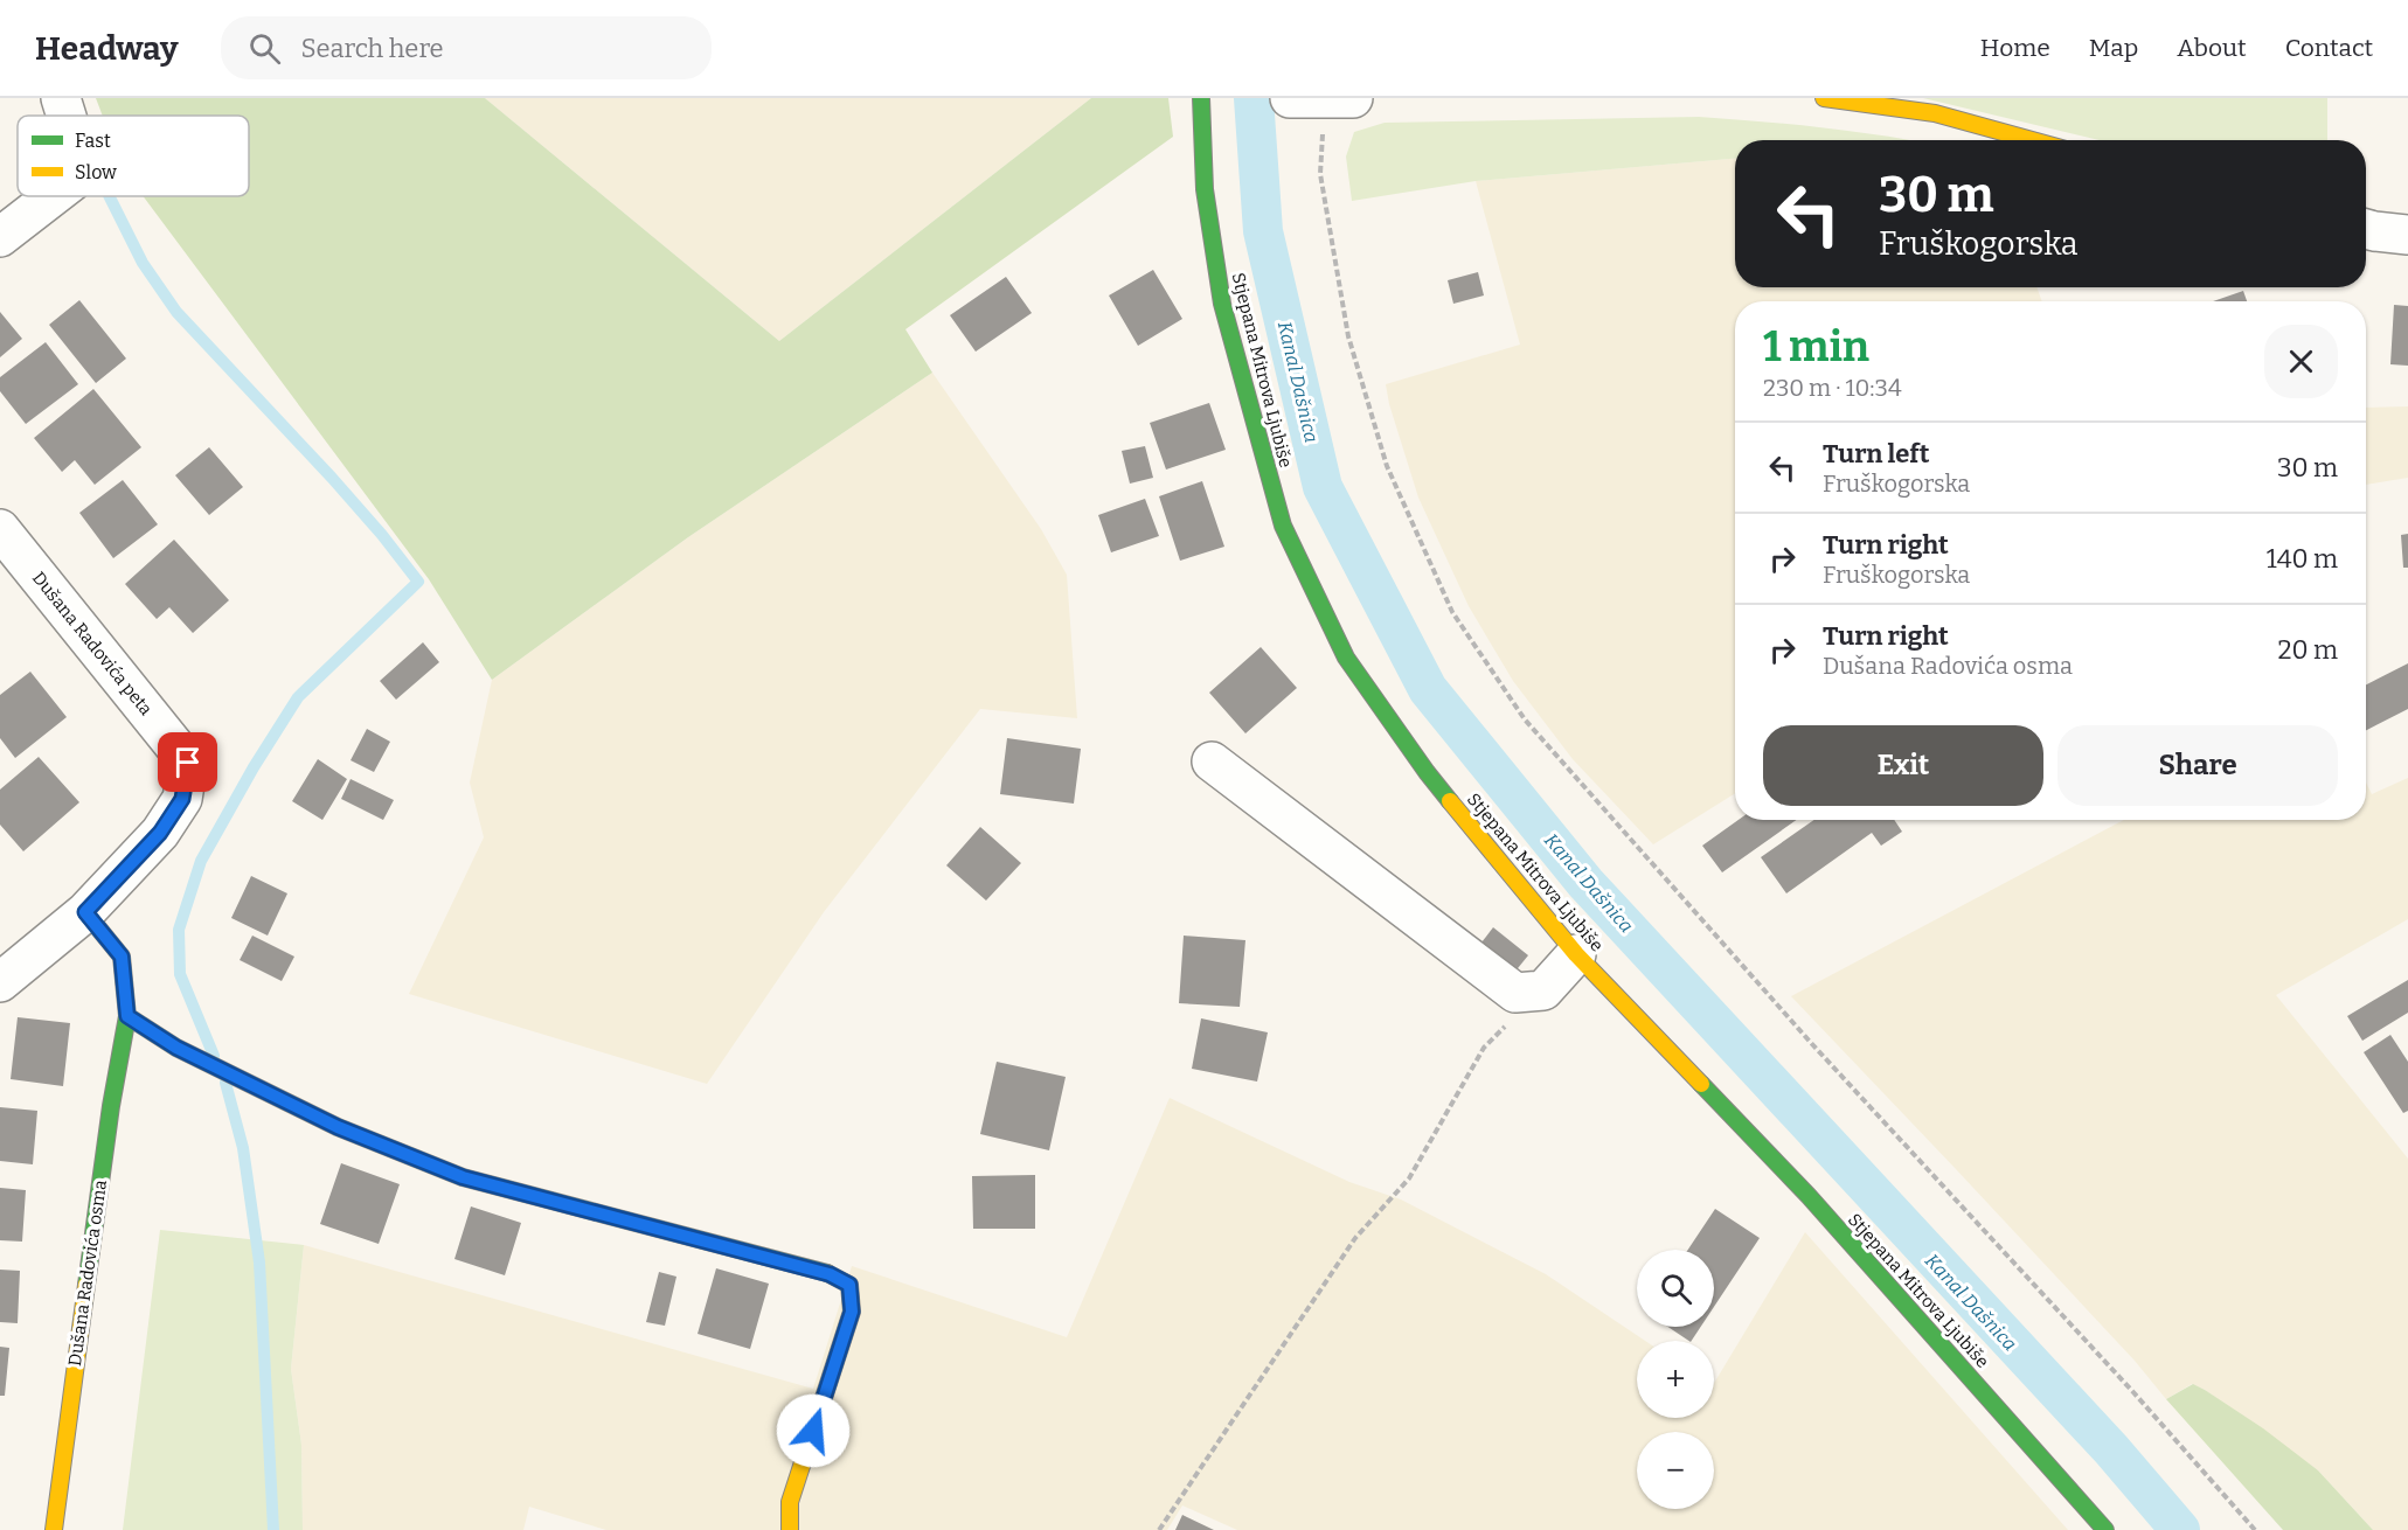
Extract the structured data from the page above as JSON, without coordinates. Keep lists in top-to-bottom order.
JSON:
{
  "streets": {
    "street": ["Stjepana Mitrova Ljubiše", "Dušana Radovića peta", "Dušana Radovića osma"]
  },
  "crossings": [
    ["Dušana Radovića peta", "Dušana Radovića osma"]
  ],
  "water": ["Kanal Dašnica"],
  "legend": ["Fast", "Slow"],
  "page": {
    "header": "Headway",
    "search": "Search here",
    "nav": [
      "Home",
      "Map",
      "About",
      "Contact"
    ],
    "turn": ["30 m", "Fruškogorska"],
    "heading": ["1 min", "230 m · 10:34"],
    "list": [
      {
        "name": "Turn left",
        "note": "Fruškogorska",
        "value": "30 m"
      },
      {
        "name": "Turn right",
        "note": "Fruškogorska",
        "value": "140 m"
      },
      {
        "name": "Turn right",
        "note": "Dušana Radovića osma",
        "value": "20 m"
      }
    ],
    "buttons": ["Exit", "Share"],
    "map_buttons": ["+", "−"]
  }
}
